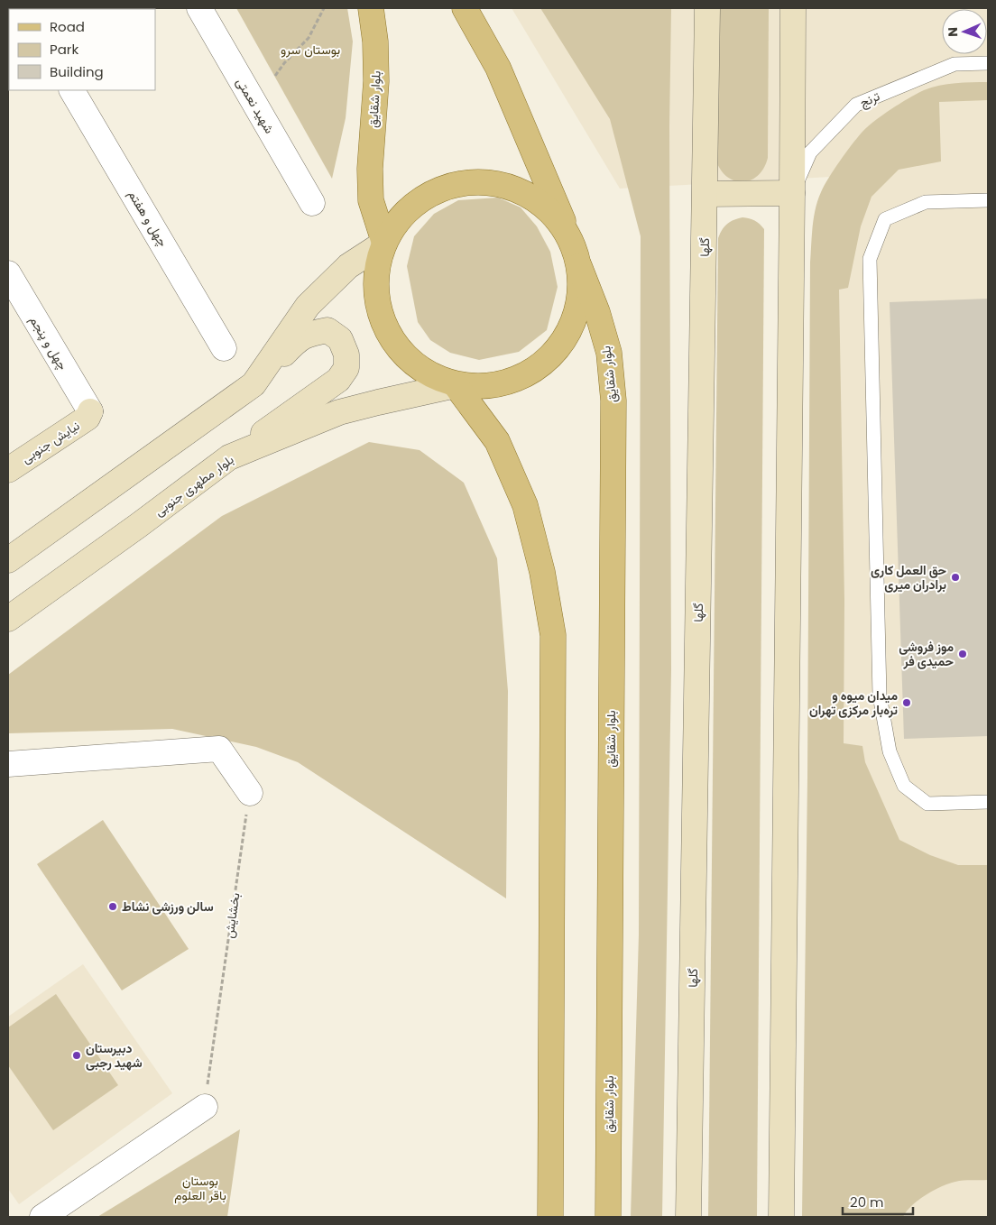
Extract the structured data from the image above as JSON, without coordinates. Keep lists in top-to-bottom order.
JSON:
{
  "streets": {
    "main road": ["بلوار شقایق"],
    "street": [
      "شهید نعمتی",
      "چهل و هفتم",
      "گلها",
      "چهل و پنجم",
      "نیایش جنوبی",
      "بلوار مطهری جنوبی"
    ],
    "lane": ["ترنج"],
    "path": ["بخشایش"]
  },
  "crossings": [
    ["چهل و پنجم", "نیایش جنوبی"]
  ],
  "parks": ["بوستان سرو", "بوستان باقر العلوم"],
  "places": [
    "حق العمل کاری برادران میری",
    "موز فروشی حمیدی فر",
    "میدان میوه و تره‌بار مرکزی تهران",
    "سالن ورزشی نشاط",
    "دبیرستان شهید رجبی"
  ],
  "legend": ["Road", "Park", "Building"],
  "scale_bar": "20 m",
  "north": "left"
}
